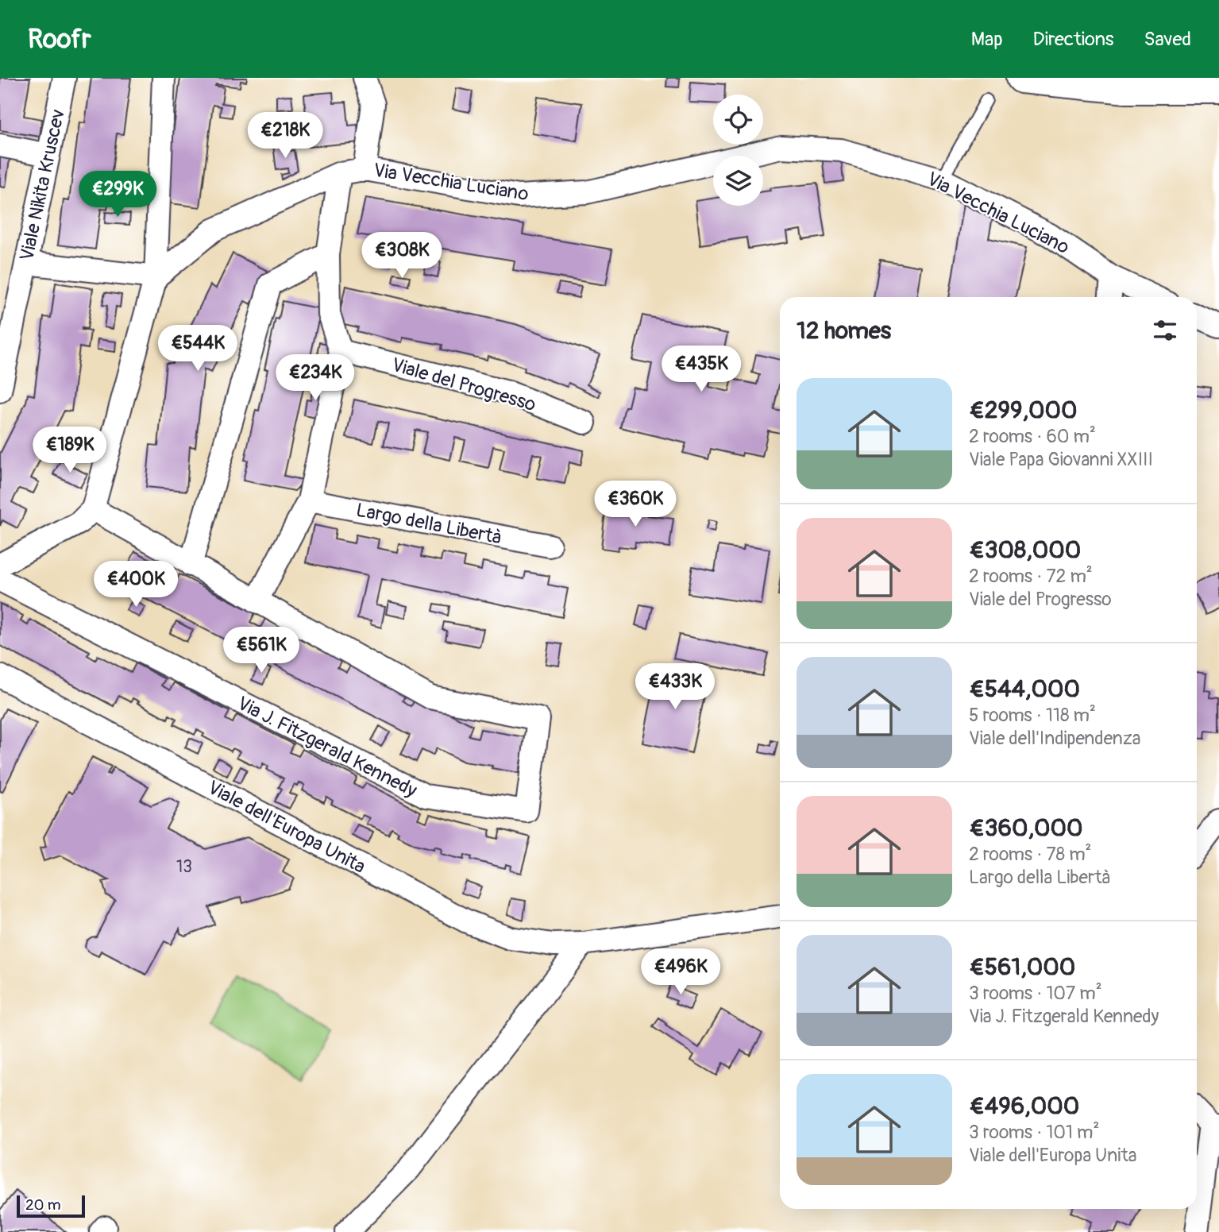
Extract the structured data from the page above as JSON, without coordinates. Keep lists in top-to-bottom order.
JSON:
{
  "streets": {
    "street": [
      "Via Vecchia Luciano",
      "Viale Nikita Kruscev",
      "Viale del Progresso",
      "Largo della Libertà",
      "Via J. Fitzgerald Kennedy",
      "Viale dell'Europa Unita"
    ]
  },
  "house_numbers": ["13"],
  "scale_bar": "20 m",
  "page": {
    "header": "Roofr",
    "nav": ["Map", "Directions", "Saved"],
    "price": [
      "€218K",
      "€299K",
      "€308K",
      "€544K",
      "€435K",
      "€234K",
      "€189K",
      "€360K",
      "€400K",
      "€561K",
      "€433K",
      "€496K"
    ],
    "heading": "12 homes",
    "list": [
      {
        "name": "€299,000",
        "note": "2 rooms · 60 m² · Viale Papa Giovanni XXIII"
      },
      {
        "name": "€308,000",
        "note": "2 rooms · 72 m² · Viale del Progresso"
      },
      {
        "name": "€544,000",
        "note": "5 rooms · 118 m² · Viale dell'Indipendenza"
      },
      {
        "name": "€360,000",
        "note": "2 rooms · 78 m² · Largo della Libertà"
      },
      {
        "name": "€561,000",
        "note": "3 rooms · 107 m² · Via J. Fitzgerald Kennedy"
      },
      {
        "name": "€496,000",
        "note": "3 rooms · 101 m² · Viale dell'Europa Unita"
      }
    ],
    "scale": "20 m"
  }
}
